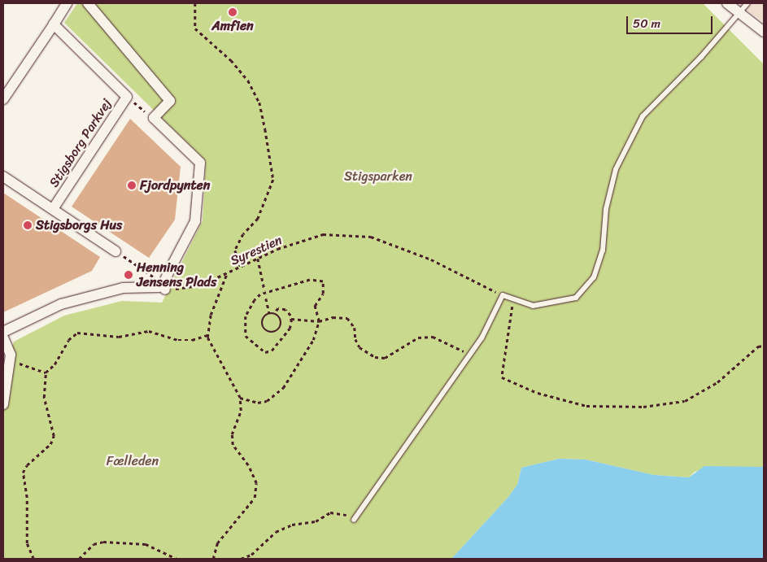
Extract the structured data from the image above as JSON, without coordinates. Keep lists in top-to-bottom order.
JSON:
{
  "streets": {
    "street": ["Stigsborg Parkvej"],
    "path": ["Syrestien"]
  },
  "parks": ["Stigsparken", "Fælleden"],
  "places": [
    "Amfien",
    "Fjordpynten",
    "Stigsborgs Hus",
    "Henning Jensens Plads"
  ],
  "scale_bar": "50 m"
}
